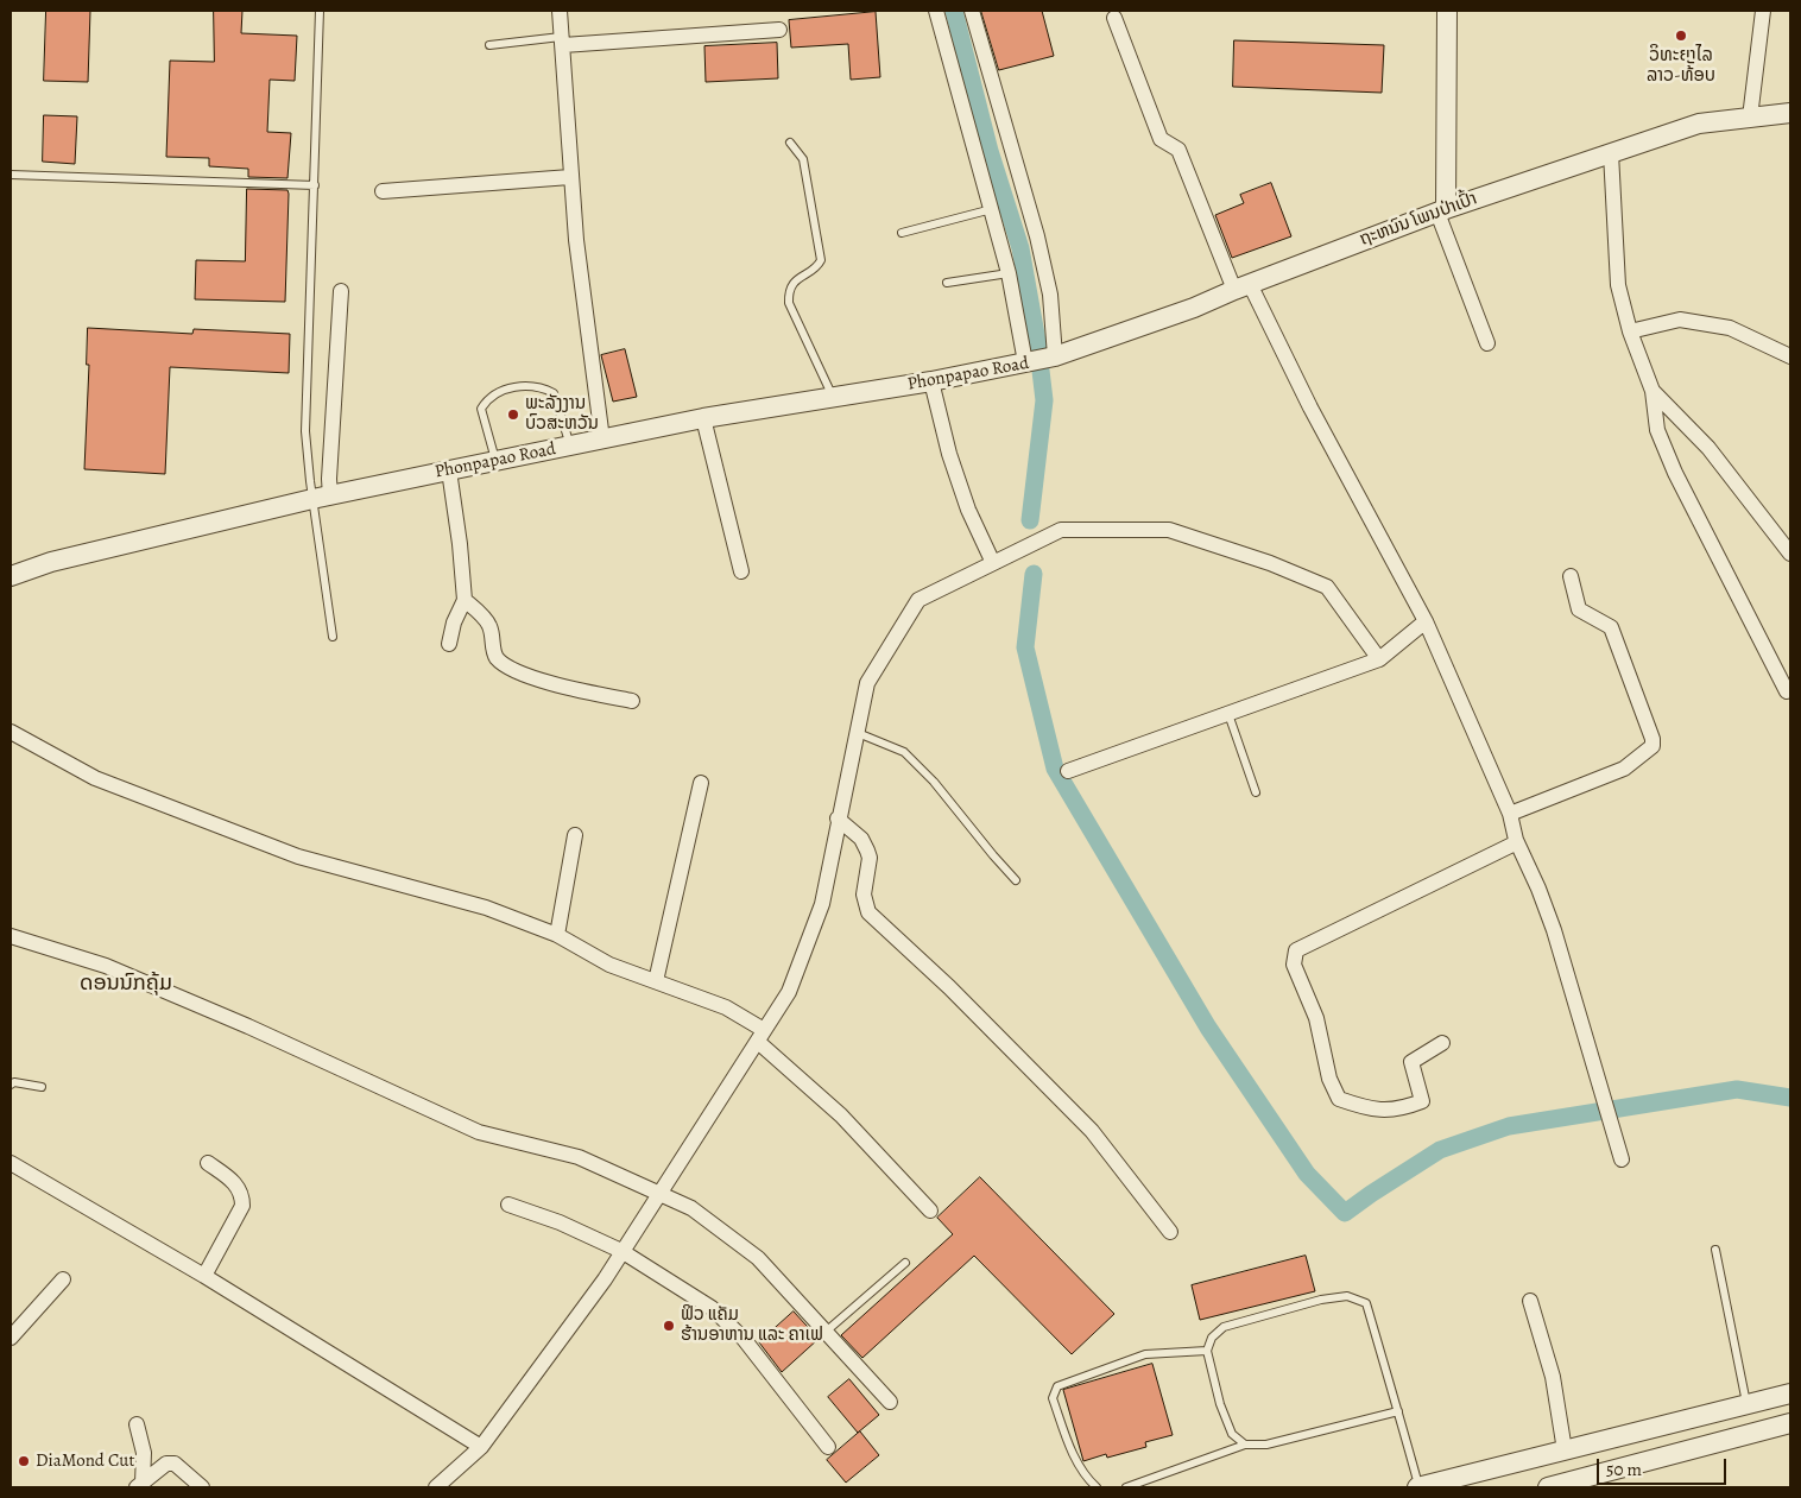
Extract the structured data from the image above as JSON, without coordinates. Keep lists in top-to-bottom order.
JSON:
{
  "streets": {
    "street": ["ຖະຫນົນ ໂພນປ່າເປົ້າ", "Phonpapao Road"]
  },
  "crossings": [
    ["ຖະຫນົນ ໂພນປ່າເປົ້າ", "Phonpapao Road"]
  ],
  "districts": ["ດອນນົກຄຸ້ມ"],
  "places": [
    "ວິທະຍາໄລ ລາວ-ທ້ັອບ",
    "ພະລັງງານ ບົວສະຫວັນ",
    "ຟິວ ແຄັມ ຮ້ານອາຫານ ແລະ ຄາເຟ",
    "DiaMond Cut"
  ],
  "scale_bar": "50 m"
}
